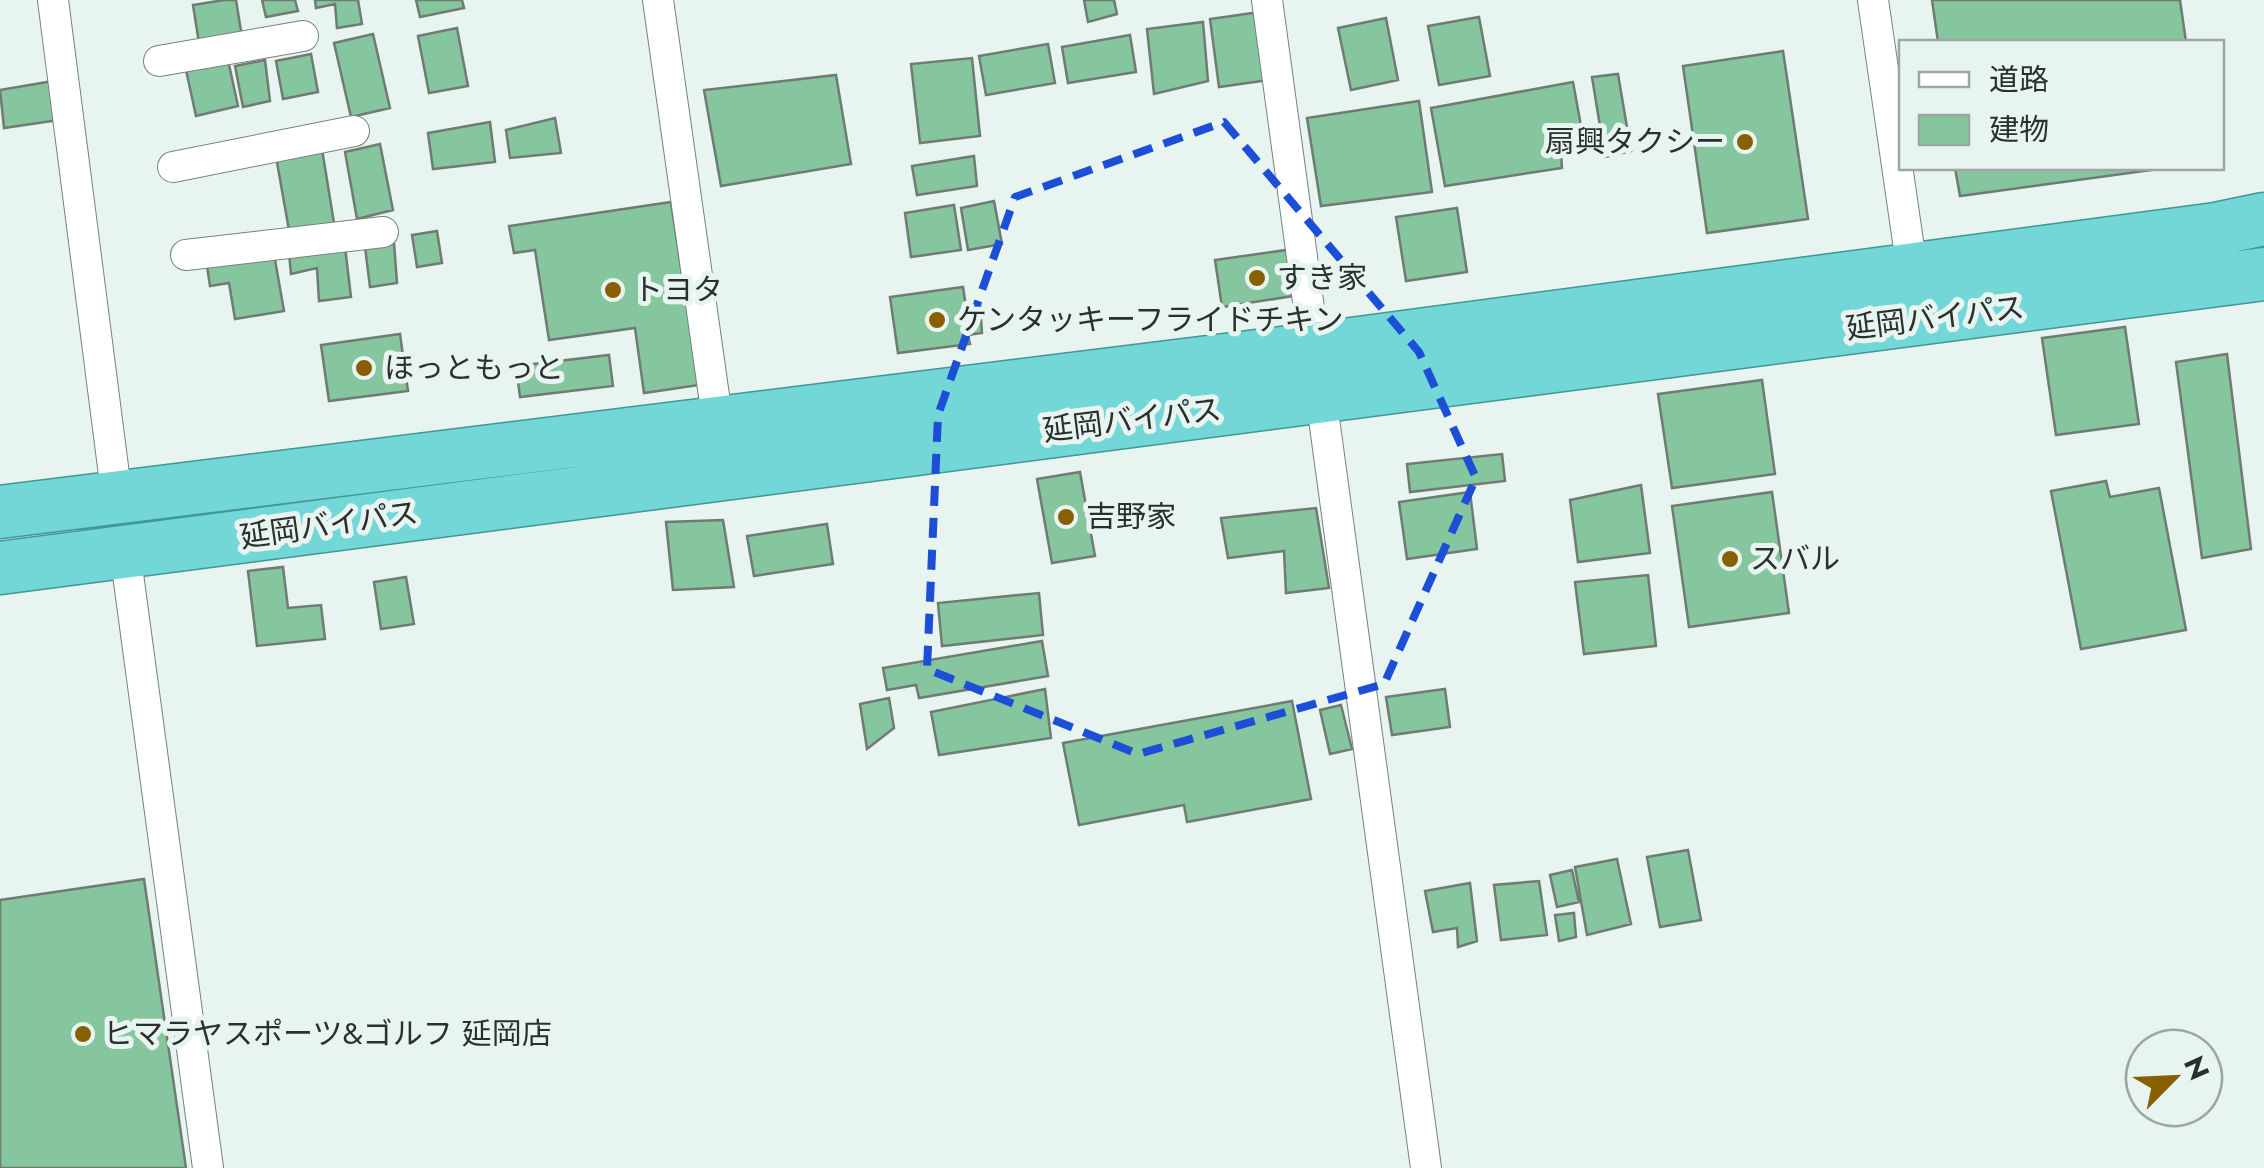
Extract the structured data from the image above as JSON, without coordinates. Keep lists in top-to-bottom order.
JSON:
{
  "streets": {
    "highway": ["延岡バイパス"]
  },
  "places": [
    "扇興タクシー",
    "すき家",
    "トヨタ",
    "ケンタッキーフライドチキン",
    "ほっともっと",
    "吉野家",
    "スバル",
    "ヒマラヤスポーツ&ゴルフ 延岡店"
  ],
  "legend": ["道路", "建物"],
  "north": "top right"
}
